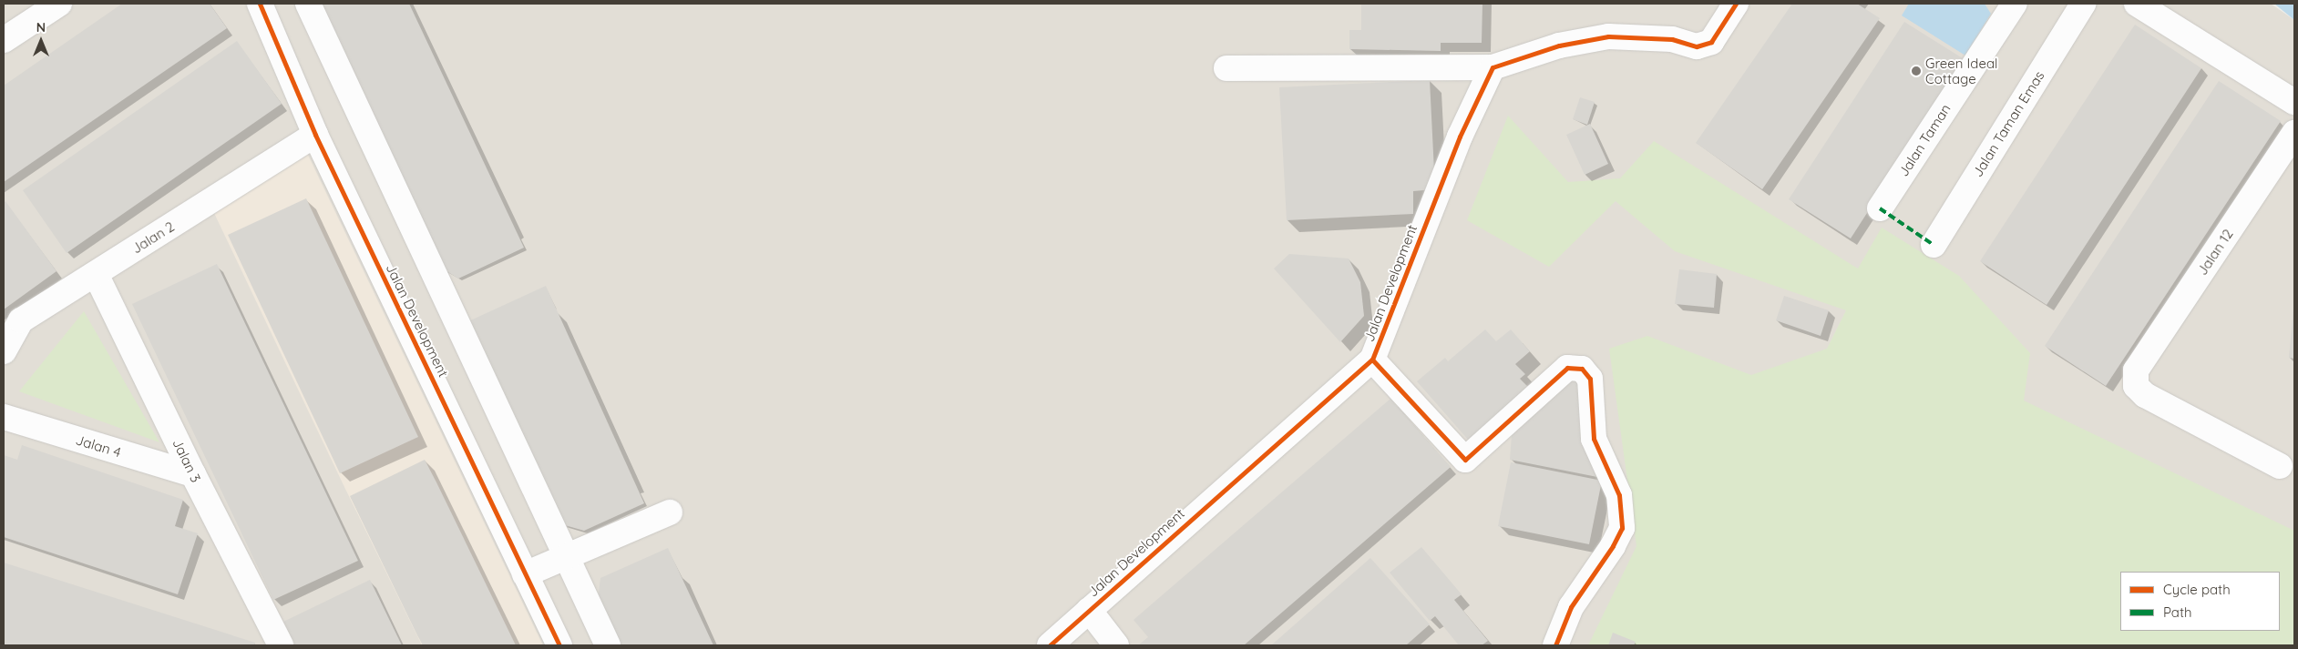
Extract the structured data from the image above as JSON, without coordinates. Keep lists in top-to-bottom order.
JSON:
{
  "streets": {
    "street": [
      "Jalan Taman Emas",
      "Jalan Taman",
      "Jalan 2",
      "Jalan 12",
      "Jalan Development",
      "Jalan 4",
      "Jalan 3"
    ]
  },
  "crossings": [
    ["Jalan 2", "Jalan Development"],
    ["Jalan 2", "Jalan 3"],
    ["Jalan 4", "Jalan 3"]
  ],
  "places": ["Green Ideal Cottage"],
  "legend": ["Cycle path", "Path"],
  "north": "top"
}
